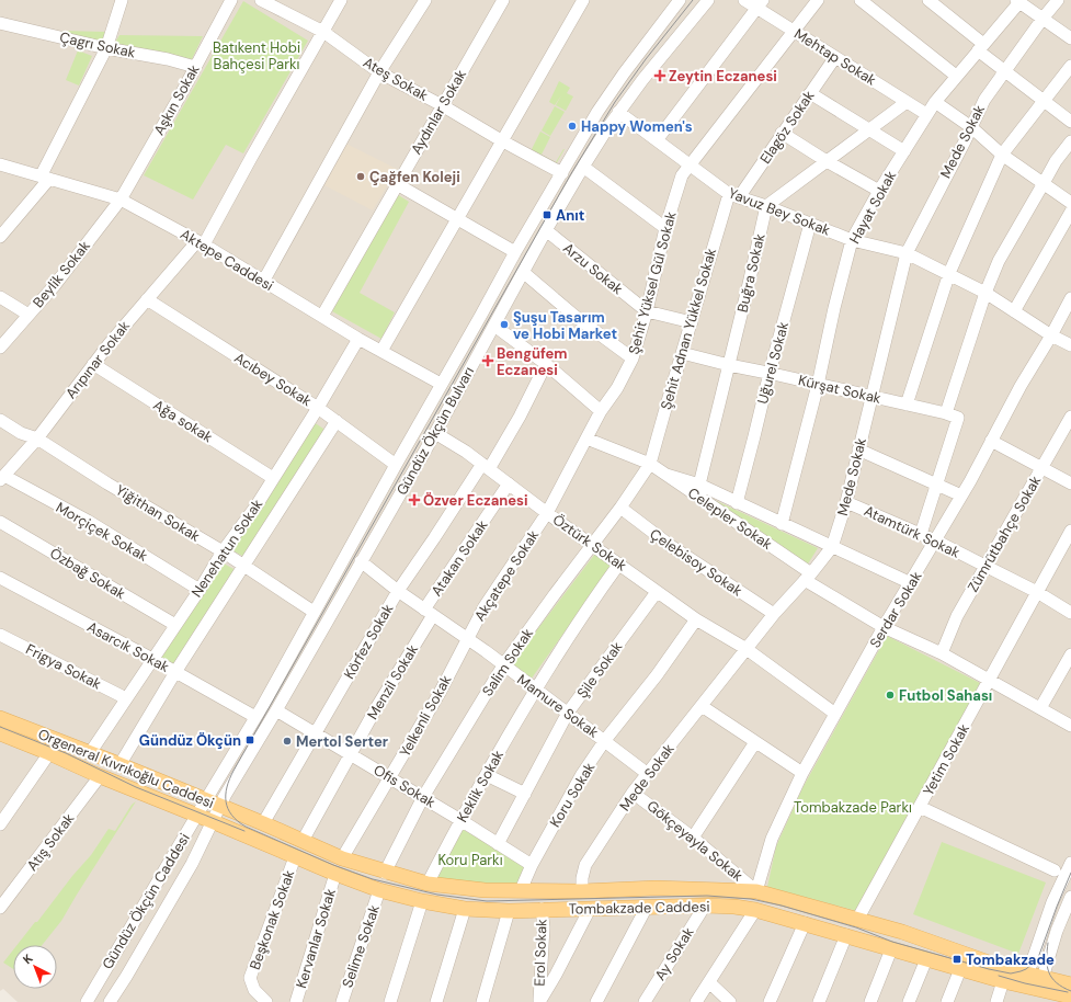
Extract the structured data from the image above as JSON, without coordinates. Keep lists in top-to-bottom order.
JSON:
{
  "streets": {
    "main road": ["Orgeneral Kıvrıkoğlu Caddesi", "Tombakzade Caddesi"],
    "street": [
      "Çagrı Sokak",
      "Mehtap Sokak",
      "Ateş Sokak",
      "Aşkın Sokak",
      "Aydınlar Sokak",
      "Elagöz Sokak",
      "Mede Sokak",
      "Hayat Sokak",
      "Yavuz Bey Sokak",
      "Aktepe Caddesi",
      "Arzu Sokak",
      "Buğra Sokak",
      "Beylik Sokak",
      "Şehit Yüksel Gül Sokak",
      "Şehit Adnan Yükkel Sokak",
      "Arıpınar Sokak",
      "Uğurel Sokak",
      "Acıbey Sokak",
      "Kürşat Sokak",
      "Ağa sokak",
      "Gündüz Ökçün Bulvarı",
      "Yiğithan Sokak",
      "Celepler Sokak",
      "Morçiçek Sokak",
      "Atamtürk Sokak",
      "Zümrütbahçe Sokak",
      "Öztürk Sokak",
      "Nenehatun Sokak",
      "Atakan Sokak",
      "Çelebisoy Sokak",
      "Özbağ Sokak",
      "Akçatepe Sokak",
      "Serdar Sokak",
      "Körfez Sokak",
      "Asarcık Sokak",
      "Salim Sokak",
      "Frigya Sokak",
      "Şile Sokak",
      "Menzil Sokak",
      "Mamure Sokak",
      "Yelkenli Sokak",
      "Yetim Sokak",
      "Ofis Sokak",
      "Keklik Sokak",
      "Koru Sokak",
      "Gökçeyayla Sokak",
      "Atış Sokak",
      "Gündüz Ökçün Caddesi",
      "Beşkonak Sokak",
      "Kervanlar Sokak",
      "Selime Sokak",
      "Erol Sokak",
      "Ay Sokak"
    ]
  },
  "crossings": [
    ["Çagrı Sokak", "Aşkın Sokak"],
    ["Mehtap Sokak", "Elagöz Sokak"],
    ["Mehtap Sokak", "Hayat Sokak"],
    ["Mehtap Sokak", "Şehit Yüksel Gül Sokak"],
    ["Ateş Sokak", "Aydınlar Sokak"],
    ["Ateş Sokak", "Arıpınar Sokak"],
    ["Ateş Sokak", "Gündüz Ökçün Bulvarı"],
    ["Aşkın Sokak", "Aktepe Caddesi"],
    ["Aşkın Sokak", "Beylik Sokak"],
    ["Aydınlar Sokak", "Aktepe Caddesi"],
    ["Elagöz Sokak", "Yavuz Bey Sokak"],
    ["Elagöz Sokak", "Şehit Adnan Yükkel Sokak"],
    ["Mede Sokak", "Yavuz Bey Sokak"],
    ["Mede Sokak", "Kürşat Sokak"],
    ["Mede Sokak", "Celepler Sokak"],
    ["Mede Sokak", "Atamtürk Sokak"],
    ["Mede Sokak", "Öztürk Sokak"],
    ["Mede Sokak", "Çelebisoy Sokak"],
    ["Mede Sokak", "Mamure Sokak"],
    ["Mede Sokak", "Gökçeyayla Sokak"],
    ["Mede Sokak", "Tombakzade Caddesi"],
    ["Hayat Sokak", "Yavuz Bey Sokak"],
    ["Hayat Sokak", "Kürşat Sokak"],
    ["Yavuz Bey Sokak", "Buğra Sokak"],
    ["Yavuz Bey Sokak", "Şehit Yüksel Gül Sokak"],
    ["Yavuz Bey Sokak", "Şehit Adnan Yükkel Sokak"],
    ["Yavuz Bey Sokak", "Uğurel Sokak"],
    ["Yavuz Bey Sokak", "Gündüz Ökçün Bulvarı"],
    ["Yavuz Bey Sokak", "Serdar Sokak"],
    ["Aktepe Caddesi", "Beylik Sokak"],
    ["Aktepe Caddesi", "Arıpınar Sokak"],
    ["Aktepe Caddesi", "Gündüz Ökçün Bulvarı"],
    ["Aktepe Caddesi", "Nenehatun Sokak"],
    ["Arzu Sokak", "Şehit Yüksel Gül Sokak"],
    ["Arzu Sokak", "Şehit Adnan Yükkel Sokak"],
    ["Arzu Sokak", "Gündüz Ökçün Bulvarı"],
    ["Buğra Sokak", "Kürşat Sokak"],
    ["Şehit Yüksel Gül Sokak", "Celepler Sokak"],
    ["Şehit Yüksel Gül Sokak", "Öztürk Sokak"],
    ["Şehit Yüksel Gül Sokak", "Akçatepe Sokak"],
    ["Şehit Adnan Yükkel Sokak", "Kürşat Sokak"],
    ["Şehit Adnan Yükkel Sokak", "Celepler Sokak"],
    ["Şehit Adnan Yükkel Sokak", "Salim Sokak"],
    ["Arıpınar Sokak", "Acıbey Sokak"],
    ["Arıpınar Sokak", "Ağa sokak"],
    ["Arıpınar Sokak", "Yiğithan Sokak"],
    ["Arıpınar Sokak", "Morçiçek Sokak"],
    ["Uğurel Sokak", "Kürşat Sokak"],
    ["Acıbey Sokak", "Gündüz Ökçün Bulvarı"],
    ["Acıbey Sokak", "Nenehatun Sokak"],
    ["Ağa sokak", "Nenehatun Sokak"],
    ["Gündüz Ökçün Bulvarı", "Yiğithan Sokak"],
    ["Gündüz Ökçün Bulvarı", "Öztürk Sokak"],
    ["Gündüz Ökçün Bulvarı", "Asarcık Sokak"],
    ["Gündüz Ökçün Bulvarı", "Mamure Sokak"],
    ["Gündüz Ökçün Bulvarı", "Orgeneral Kıvrıkoğlu Caddesi"],
    ["Gündüz Ökçün Bulvarı", "Ofis Sokak"],
    ["Gündüz Ökçün Bulvarı", "Gündüz Ökçün Caddesi"],
    ["Yiğithan Sokak", "Nenehatun Sokak"],
    ["Celepler Sokak", "Zümrütbahçe Sokak"],
    ["Celepler Sokak", "Serdar Sokak"],
    ["Celepler Sokak", "Salim Sokak"],
    ["Celepler Sokak", "Yetim Sokak"],
    ["Morçiçek Sokak", "Nenehatun Sokak"],
    ["Atamtürk Sokak", "Zümrütbahçe Sokak"],
    ["Atamtürk Sokak", "Serdar Sokak"],
    ["Atamtürk Sokak", "Yetim Sokak"],
    ["Öztürk Sokak", "Atakan Sokak"],
    ["Öztürk Sokak", "Akçatepe Sokak"],
    ["Öztürk Sokak", "Serdar Sokak"],
    ["Öztürk Sokak", "Körfez Sokak"],
    ["Öztürk Sokak", "Salim Sokak"],
    ["Öztürk Sokak", "Şile Sokak"],
    ["Öztürk Sokak", "Keklik Sokak"],
    ["Öztürk Sokak", "Koru Sokak"],
    ["Nenehatun Sokak", "Özbağ Sokak"],
    ["Nenehatun Sokak", "Asarcık Sokak"],
    ["Nenehatun Sokak", "Frigya Sokak"],
    ["Nenehatun Sokak", "Orgeneral Kıvrıkoğlu Caddesi"],
    ["Atakan Sokak", "Menzil Sokak"],
    ["Atakan Sokak", "Mamure Sokak"],
    ["Çelebisoy Sokak", "Salim Sokak"],
    ["Akçatepe Sokak", "Mamure Sokak"],
    ["Akçatepe Sokak", "Yelkenli Sokak"],
    ["Serdar Sokak", "Gökçeyayla Sokak"],
    ["Serdar Sokak", "Tombakzade Caddesi"],
    ["Körfez Sokak", "Mamure Sokak"],
    ["Körfez Sokak", "Orgeneral Kıvrıkoğlu Caddesi"],
    ["Körfez Sokak", "Ofis Sokak"],
    ["Körfez Sokak", "Tombakzade Caddesi"],
    ["Salim Sokak", "Mamure Sokak"],
    ["Salim Sokak", "Ofis Sokak"],
    ["Salim Sokak", "Tombakzade Caddesi"],
    ["Şile Sokak", "Mamure Sokak"],
    ["Şile Sokak", "Ofis Sokak"],
    ["Menzil Sokak", "Mamure Sokak"],
    ["Menzil Sokak", "Ofis Sokak"],
    ["Menzil Sokak", "Tombakzade Caddesi"],
    ["Mamure Sokak", "Yelkenli Sokak"],
    ["Mamure Sokak", "Keklik Sokak"],
    ["Mamure Sokak", "Koru Sokak"],
    ["Yelkenli Sokak", "Ofis Sokak"],
    ["Yelkenli Sokak", "Tombakzade Caddesi"],
    ["Yetim Sokak", "Tombakzade Caddesi"],
    ["Orgeneral Kıvrıkoğlu Caddesi", "Gündüz Ökçün Caddesi"],
    ["Orgeneral Kıvrıkoğlu Caddesi", "Tombakzade Caddesi"],
    ["Ofis Sokak", "Keklik Sokak"],
    ["Ofis Sokak", "Koru Sokak"],
    ["Keklik Sokak", "Tombakzade Caddesi"],
    ["Koru Sokak", "Tombakzade Caddesi"],
    ["Gökçeyayla Sokak", "Tombakzade Caddesi"],
    ["Atış Sokak", "Tombakzade Caddesi"],
    ["Gündüz Ökçün Caddesi", "Tombakzade Caddesi"],
    ["Tombakzade Caddesi", "Beşkonak Sokak"],
    ["Tombakzade Caddesi", "Kervanlar Sokak"],
    ["Tombakzade Caddesi", "Selime Sokak"],
    ["Tombakzade Caddesi", "Erol Sokak"],
    ["Tombakzade Caddesi", "Ay Sokak"]
  ],
  "parks": ["Batıkent Hobi Bahçesi Parkı", "Tombakzade Parkı", "Koru Parkı"],
  "places": {
    "health": ["Zeytin Eczanesi", "Bengüfem Eczanesi", "Özver Eczanesi"],
    "other": [
      "Happy Women's",
      "Çağfen Koleji",
      "Şuşu Tasarım ve Hobi Market",
      "Futbol Sahası",
      "Mertol Serter"
    ],
    "transit": ["Anıt", "Gündüz Ökçün", "Tombakzade"]
  },
  "north": "top left"
}
